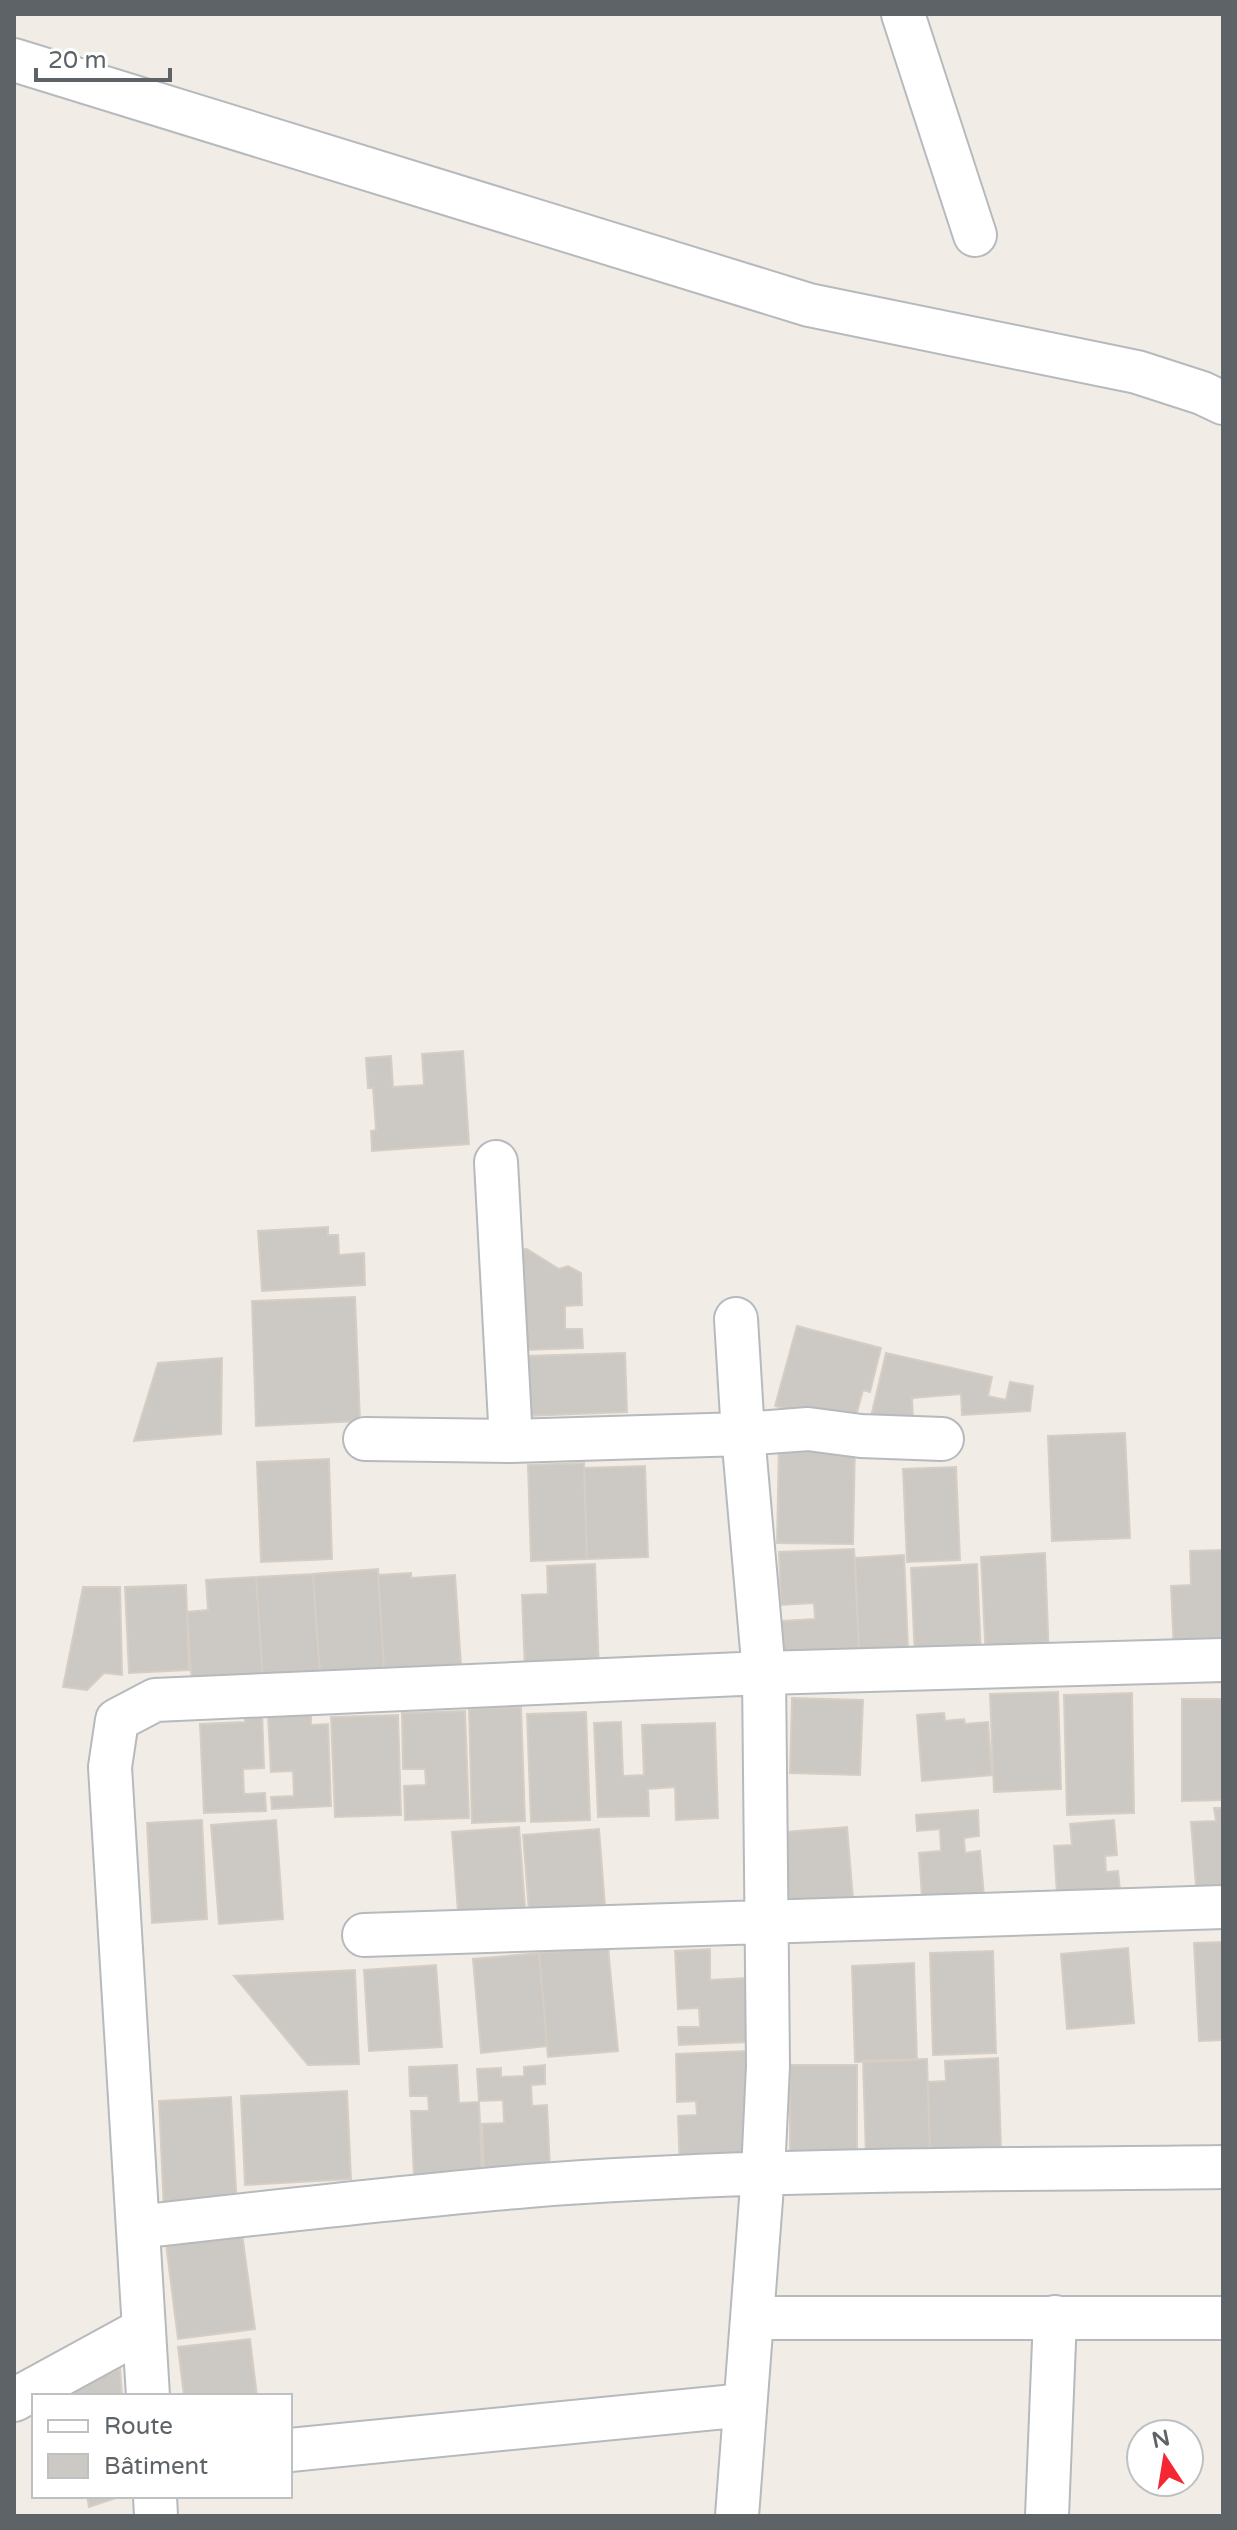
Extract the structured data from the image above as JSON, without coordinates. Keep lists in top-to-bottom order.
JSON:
{
  "legend": ["Route", "Bâtiment"],
  "scale_bar": "20 m",
  "north": "top"
}
